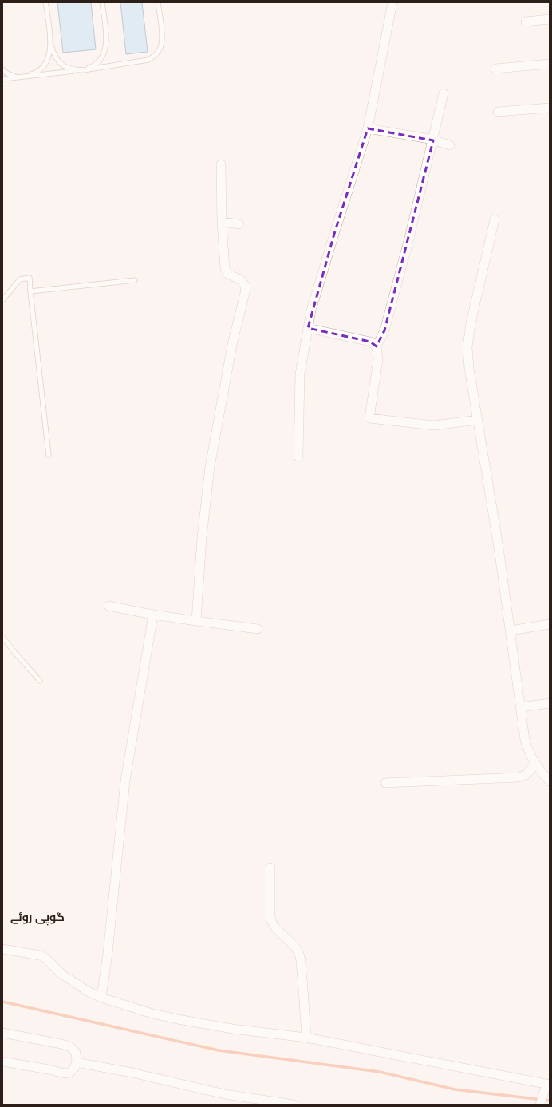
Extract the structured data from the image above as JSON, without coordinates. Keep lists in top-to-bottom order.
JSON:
{
  "districts": ["گوپی روئے"]
}
